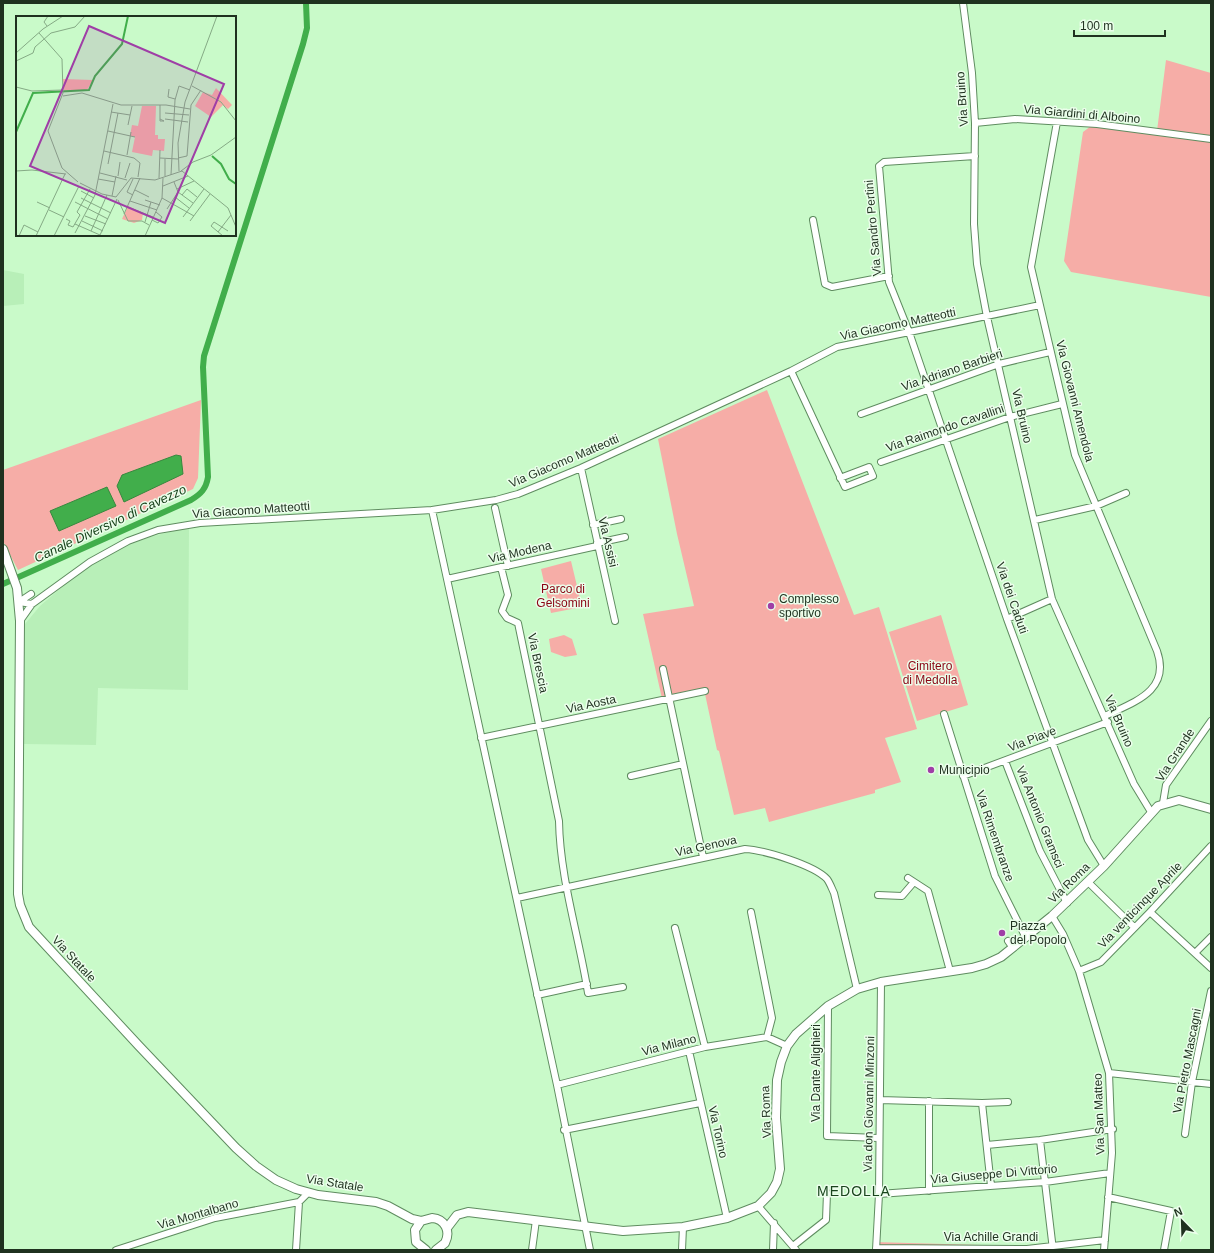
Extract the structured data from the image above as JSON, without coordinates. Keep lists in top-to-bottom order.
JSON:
{
  "streets": {
    "main road": ["Via Roma", "Via Statale"],
    "street": [
      "Via Bruino",
      "Via Giardini di Alboino",
      "Via Sandro Pertini",
      "Via Giacomo Matteotti",
      "Via Adriano Barbieri",
      "Via Giovanni Amendola",
      "Via Raimondo Cavallini",
      "Via Assisi",
      "Via Modena",
      "Via dei Caduti",
      "Via Brescia",
      "Via Aosta",
      "Via Piave",
      "Via Grande",
      "Via Antonio Gramsci",
      "Via Rimembranze",
      "Via Genova",
      "Via venticinque Aprile",
      "Via Milano",
      "Via Pietro Mascagni",
      "Via Dante Alighieri",
      "Via don Giovanni Minzoni",
      "Via San Matteo",
      "Via Torino",
      "Via Giuseppe Di Vittorio",
      "Via Montalbano",
      "Via Achille Grandi"
    ]
  },
  "crossings": [
    ["Via Bruino", "Via Giardini di Alboino"],
    ["Via Bruino", "Via Sandro Pertini"],
    ["Via Bruino", "Via Giacomo Matteotti"],
    ["Via Bruino", "Via Adriano Barbieri"],
    ["Via Bruino", "Via Giovanni Amendola"],
    ["Via Bruino", "Via Raimondo Cavallini"],
    ["Via Bruino", "Via Piave"],
    ["Via Bruino", "Via Roma"],
    ["Via Giardini di Alboino", "Via Giovanni Amendola"],
    ["Via Sandro Pertini", "Via Giacomo Matteotti"],
    ["Via Sandro Pertini", "Via dei Caduti"],
    ["Via Giacomo Matteotti", "Via Giovanni Amendola"],
    ["Via Giacomo Matteotti", "Via Assisi"],
    ["Via Giacomo Matteotti", "Via dei Caduti"],
    ["Via Giacomo Matteotti", "Via Statale"],
    ["Via Adriano Barbieri", "Via Giovanni Amendola"],
    ["Via Adriano Barbieri", "Via dei Caduti"],
    ["Via Giovanni Amendola", "Via Raimondo Cavallini"],
    ["Via Raimondo Cavallini", "Via dei Caduti"],
    ["Via Assisi", "Via Modena"],
    ["Via Modena", "Via Brescia"],
    ["Via dei Caduti", "Via Piave"],
    ["Via dei Caduti", "Via Roma"],
    ["Via Brescia", "Via Aosta"],
    ["Via Piave", "Via Antonio Gramsci"],
    ["Via Piave", "Via Rimembranze"],
    ["Via Grande", "Via Roma"],
    ["Via Antonio Gramsci", "Via Roma"],
    ["Via Rimembranze", "Via Roma"],
    ["Via Genova", "Via Roma"],
    ["Via Roma", "Via Statale"],
    ["Via Roma", "Via Dante Alighieri"],
    ["Via Roma", "Via don Giovanni Minzoni"],
    ["Via Roma", "Via San Matteo"],
    ["Via Roma", "Via Torino"],
    ["Via venticinque Aprile", "Via San Matteo"],
    ["Via Milano", "Via Torino"],
    ["Via Dante Alighieri", "Via don Giovanni Minzoni"],
    ["Via don Giovanni Minzoni", "Via Giuseppe Di Vittorio"],
    ["Via don Giovanni Minzoni", "Via Achille Grandi"],
    ["Via San Matteo", "Via Giuseppe Di Vittorio"],
    ["Via San Matteo", "Via Achille Grandi"]
  ],
  "districts": ["MEDOLLA"],
  "water": ["Canale Diversivo di Cavezzo"],
  "parks": ["Parco di Gelsomini", "Cimitero di Medolla"],
  "places": ["Complesso sportivo", "Municipio", "Piazza del Popolo"],
  "scale_bar": "100 m",
  "north": "top left"
}
